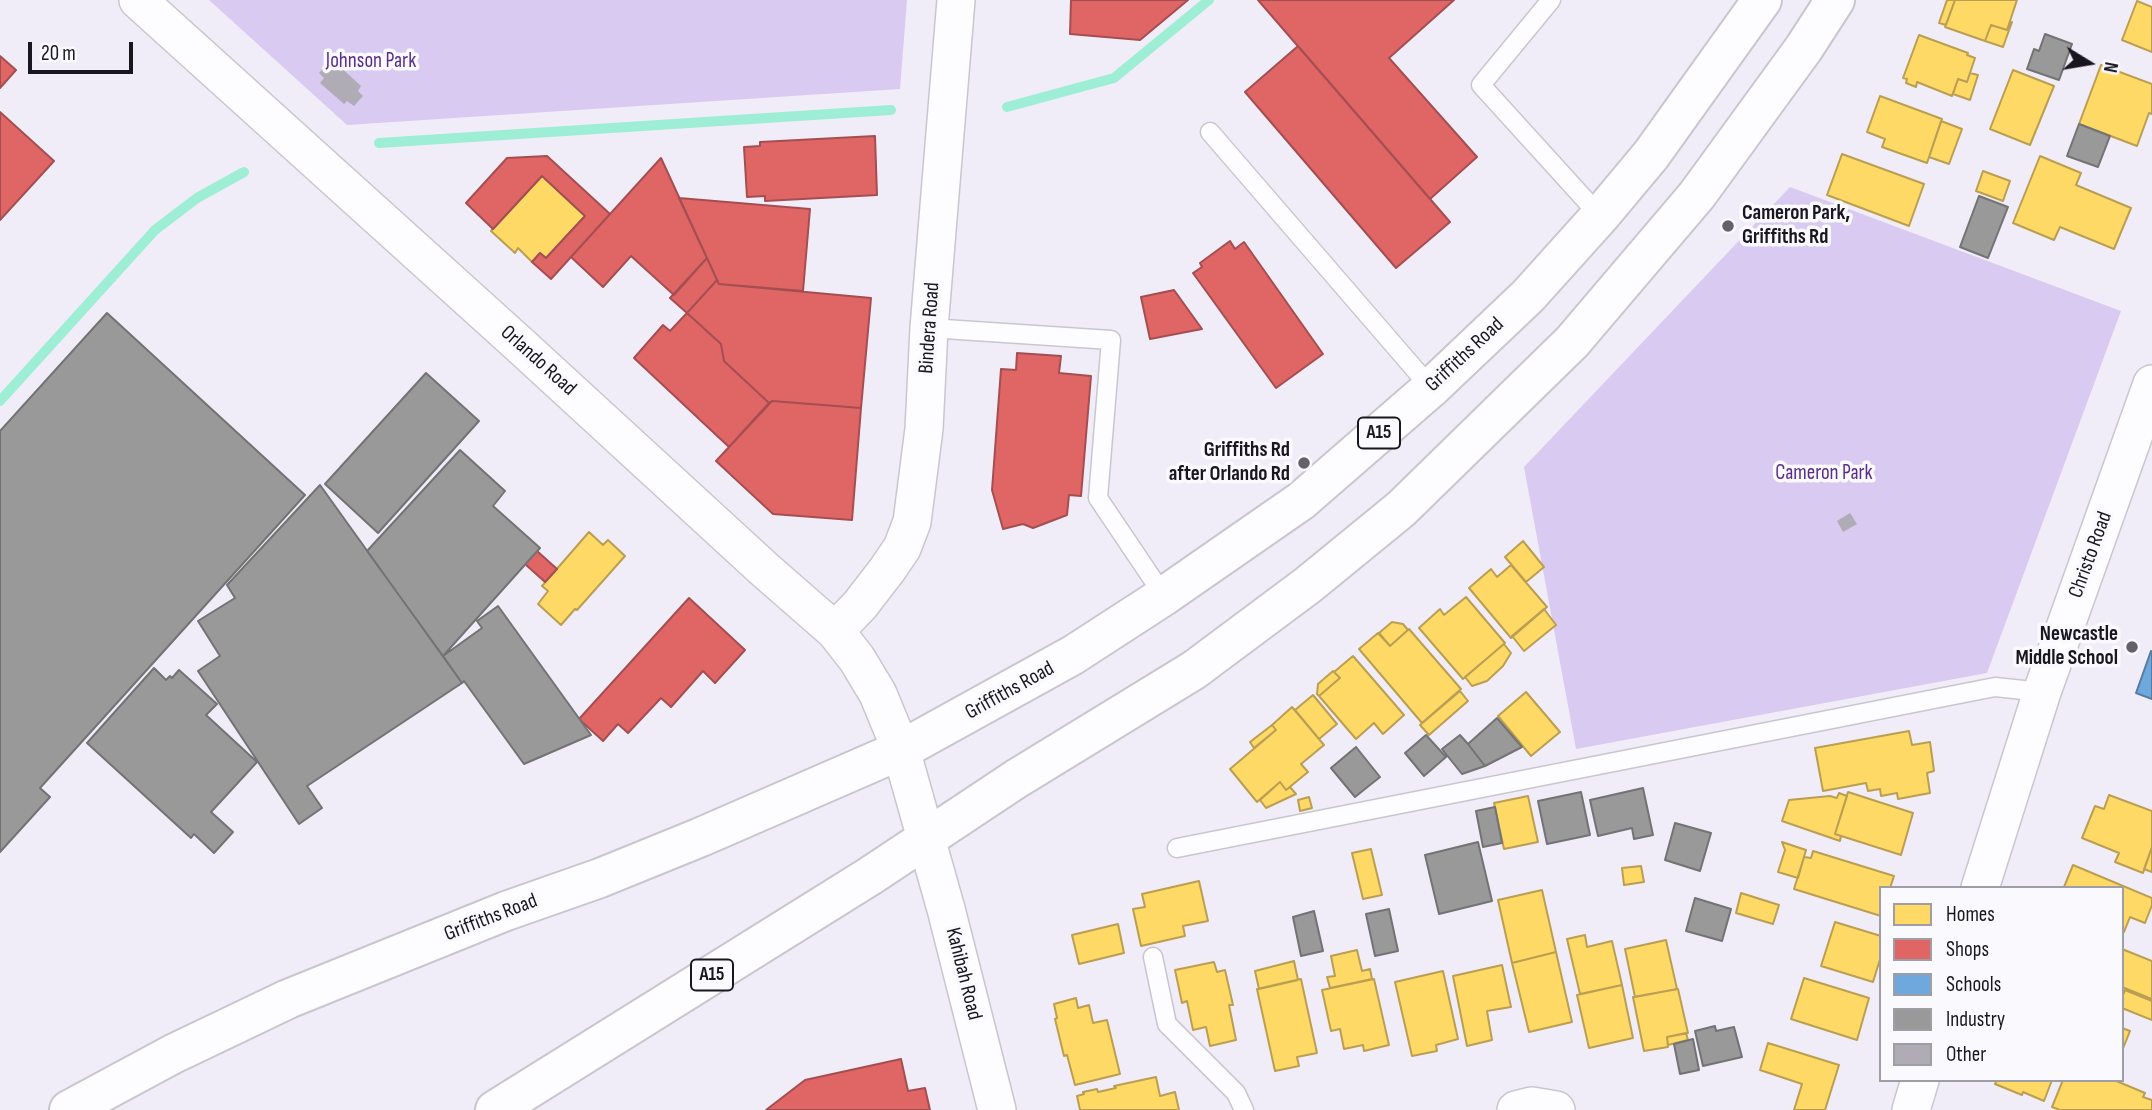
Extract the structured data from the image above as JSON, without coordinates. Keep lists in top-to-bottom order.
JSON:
{
  "streets": {
    "highway": ["Griffiths Road", "A15"],
    "street": [
      "Bindera Road",
      "Orlando Road",
      "Christo Road",
      "Kahibah Road"
    ]
  },
  "crossings": [
    ["Bindera Road", "Orlando Road"],
    ["Griffiths Road", "Orlando Road"],
    ["Griffiths Road", "Kahibah Road"],
    ["Orlando Road", "Kahibah Road"],
    ["A15", "Kahibah Road"]
  ],
  "parks": ["Johnson Park", "Cameron Park"],
  "places": ["Cameron Park, Griffiths Rd", "Griffiths Rd after Orlando Rd", "Newcastle Middle School"],
  "legend": [
    "Homes",
    "Shops",
    "Schools",
    "Industry",
    "Other"
  ],
  "scale_bar": "20 m",
  "north": "right"
}
